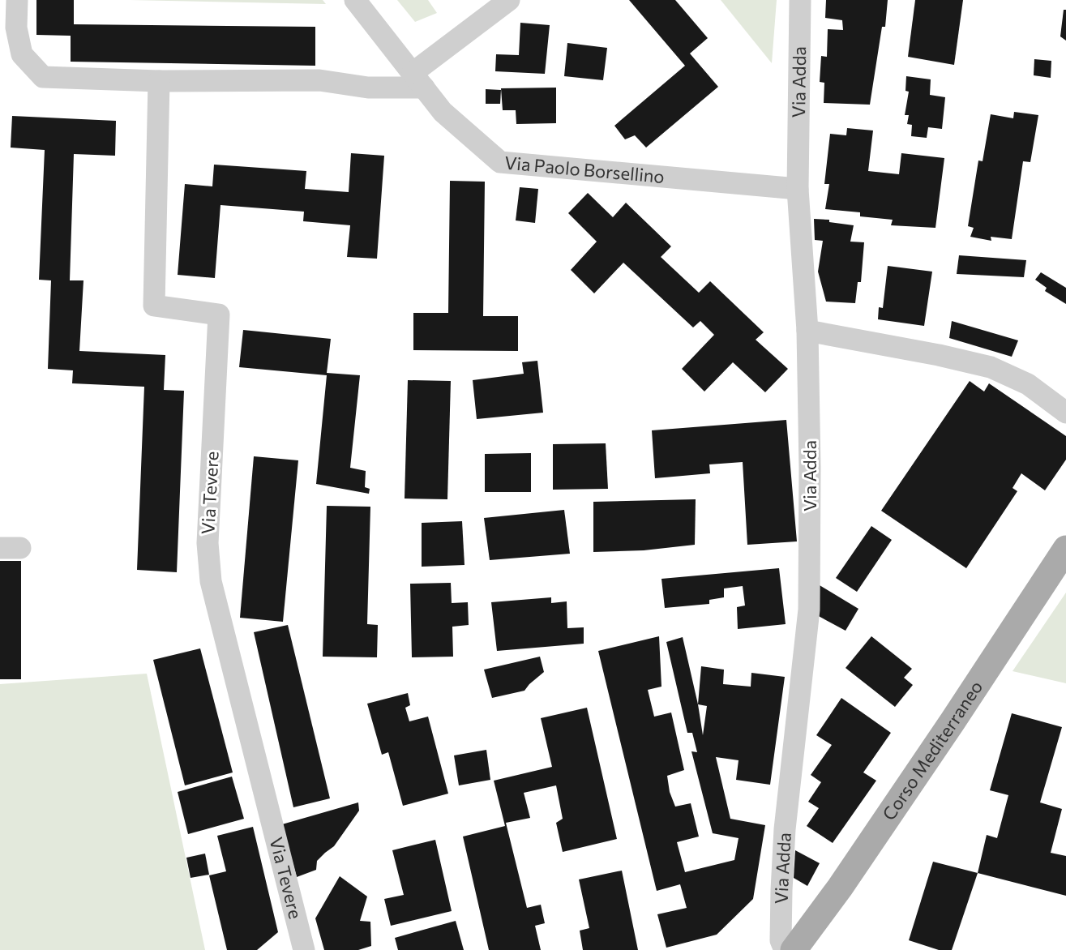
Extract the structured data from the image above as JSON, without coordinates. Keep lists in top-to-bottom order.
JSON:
{
  "streets": {
    "main road": ["Corso Mediterraneo"],
    "street": ["Via Adda", "Via Paolo Borsellino", "Via Tevere"]
  },
  "crossings": [
    ["Via Adda", "Via Paolo Borsellino"]
  ]
}
